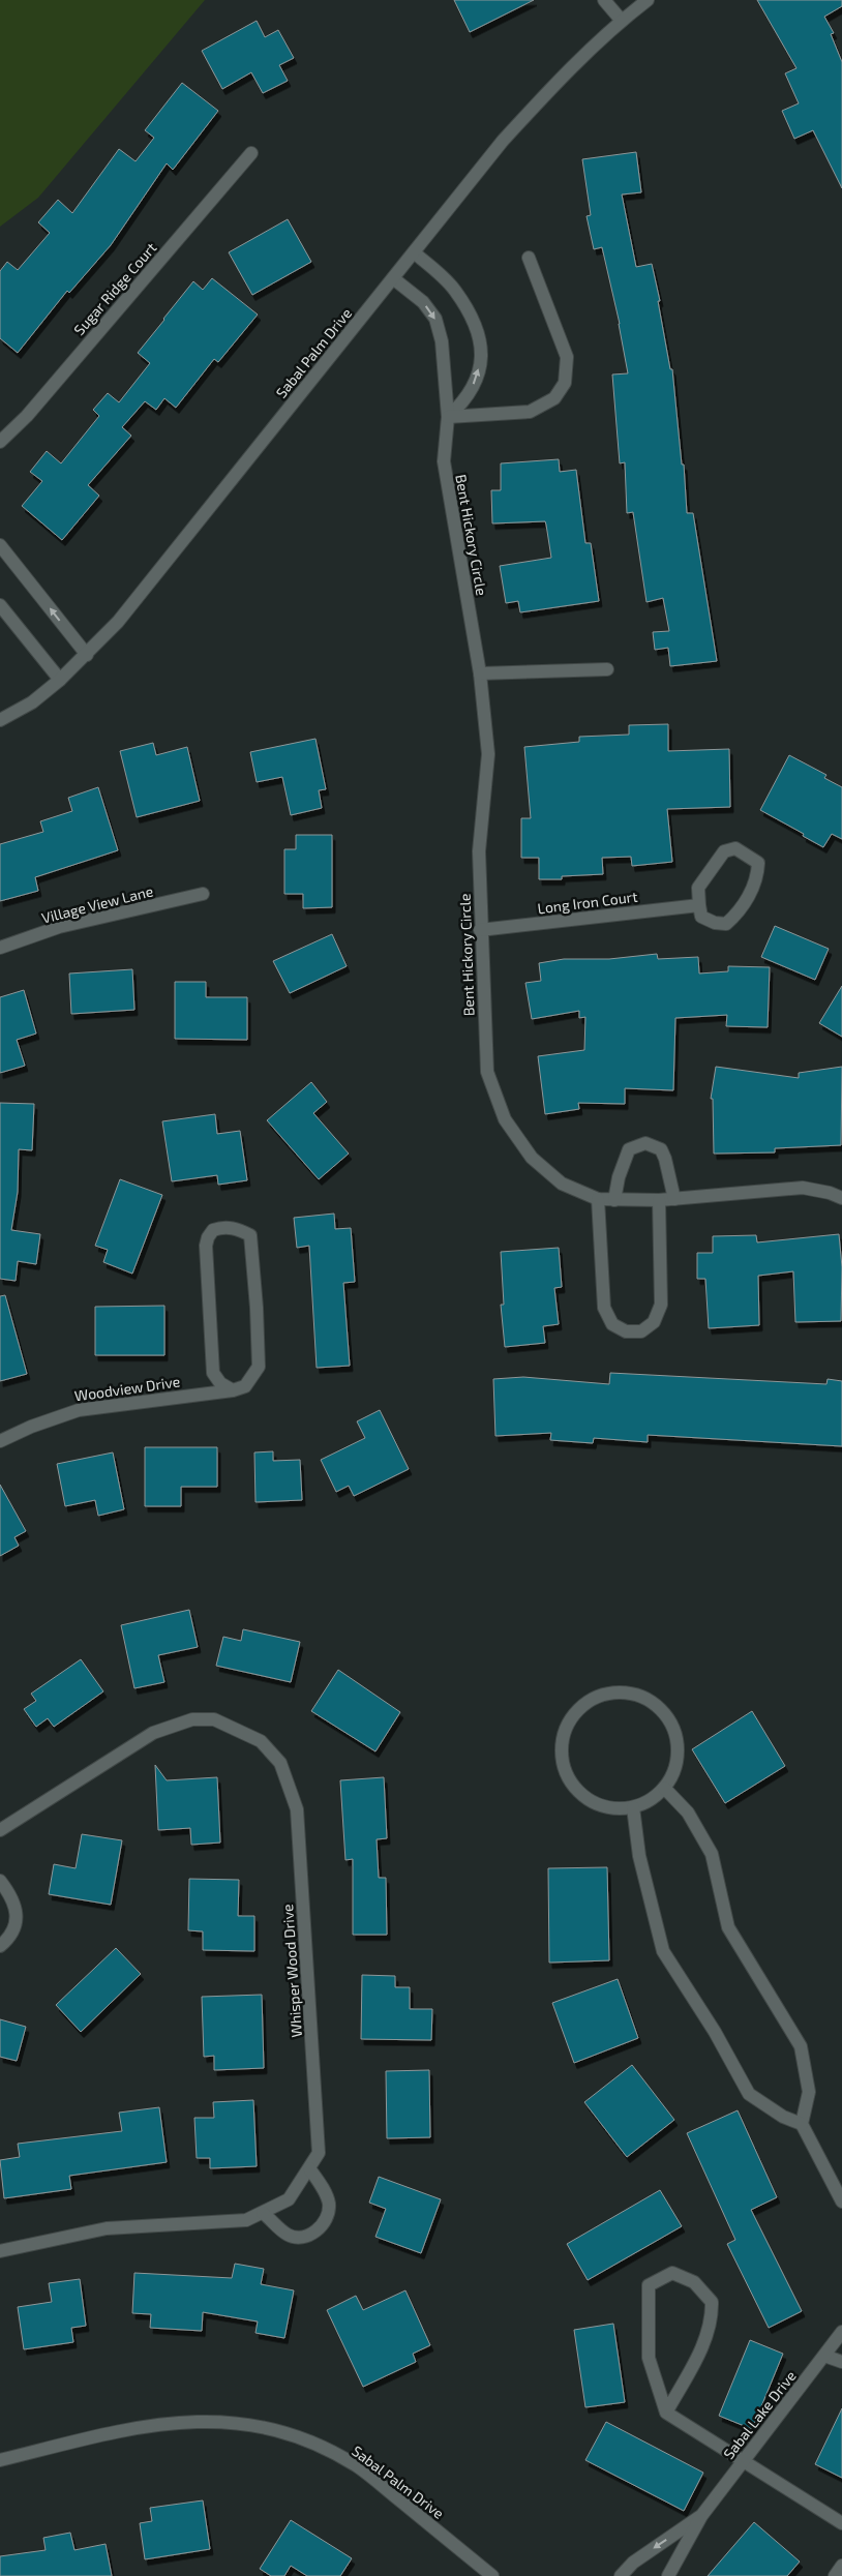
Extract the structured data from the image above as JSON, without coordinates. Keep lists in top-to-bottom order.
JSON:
{
  "streets": {
    "street": [
      "Sugar Ridge Court",
      "Sabal Palm Drive",
      "Bent Hickory Circle",
      "Long Iron Court",
      "Village View Lane",
      "Woodview Drive",
      "Whisper Wood Drive",
      "Sabal Lake Drive"
    ]
  },
  "crossings": [
    ["Sabal Palm Drive", "Bent Hickory Circle"],
    ["Bent Hickory Circle", "Long Iron Court"]
  ]
}
